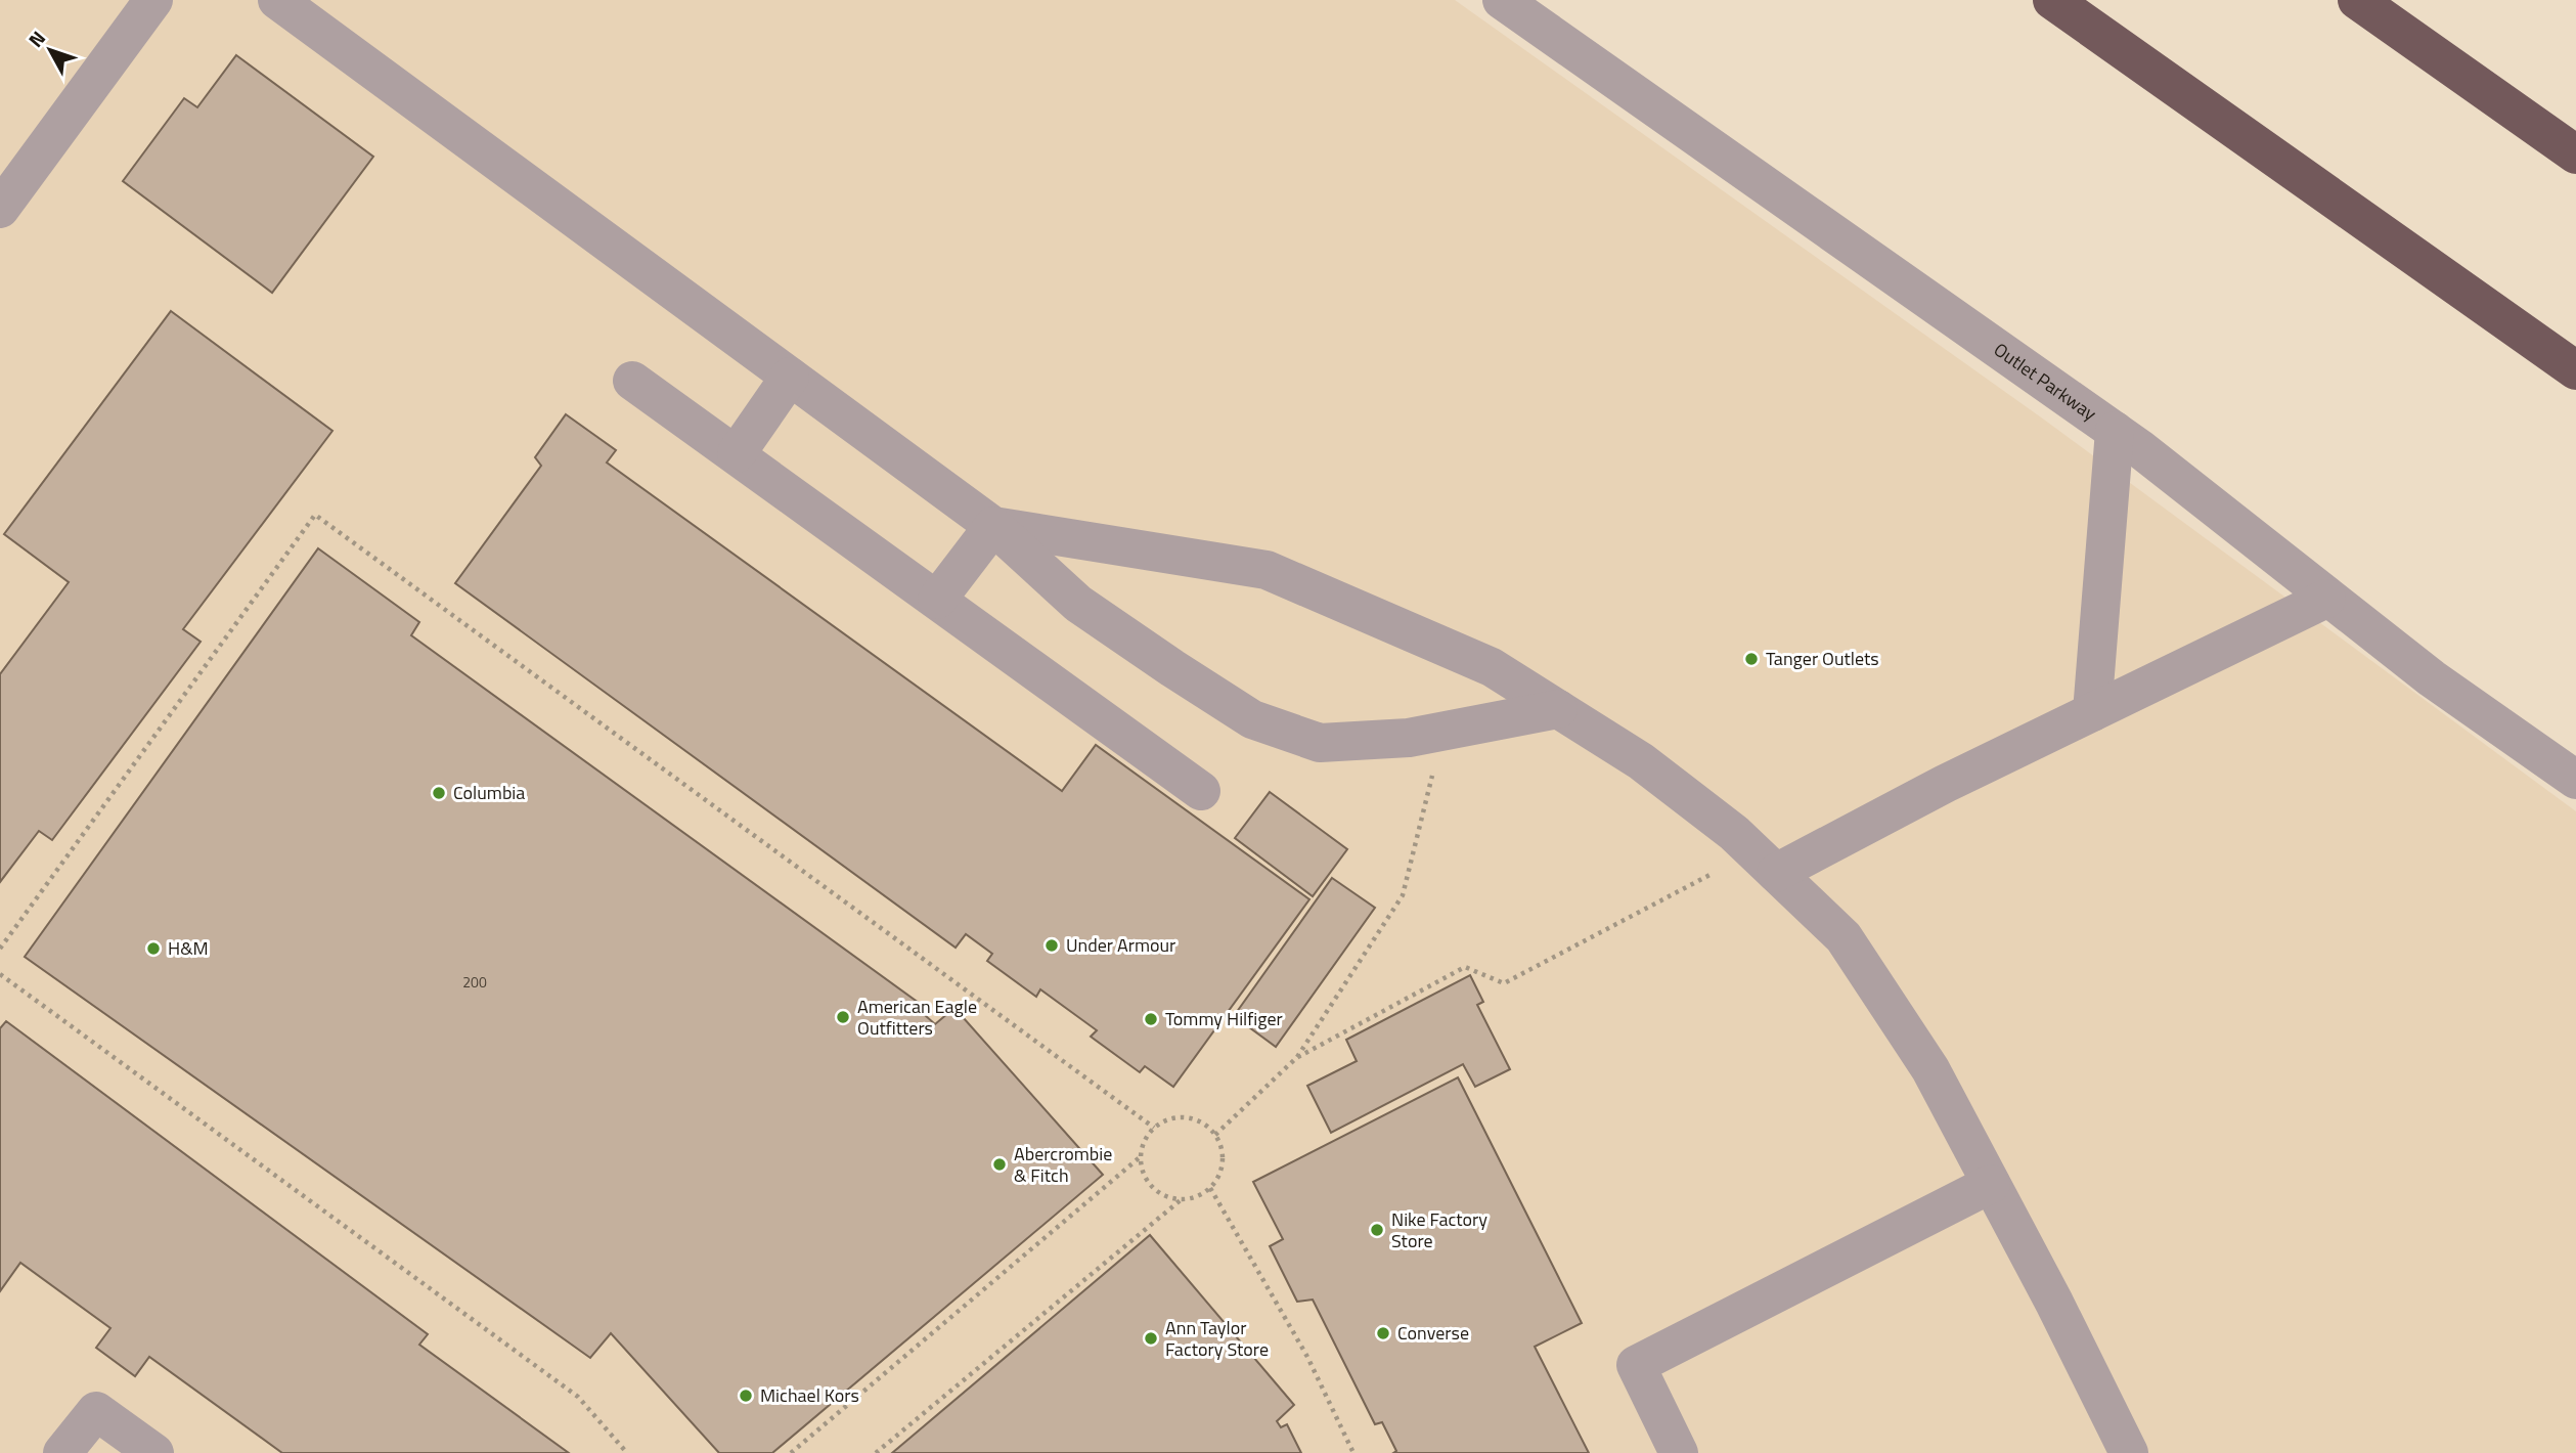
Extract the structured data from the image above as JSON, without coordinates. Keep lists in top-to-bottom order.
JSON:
{
  "streets": {
    "street": ["Outlet Parkway"]
  },
  "places": [
    "Tanger Outlets",
    "Columbia",
    "Under Armour",
    "H&M",
    "American Eagle Outfitters",
    "Tommy Hilfiger",
    "Abercrombie & Fitch",
    "Nike Factory Store",
    "Converse",
    "Ann Taylor Factory Store",
    "Michael Kors"
  ],
  "house_numbers": ["200"],
  "north": "top left"
}
